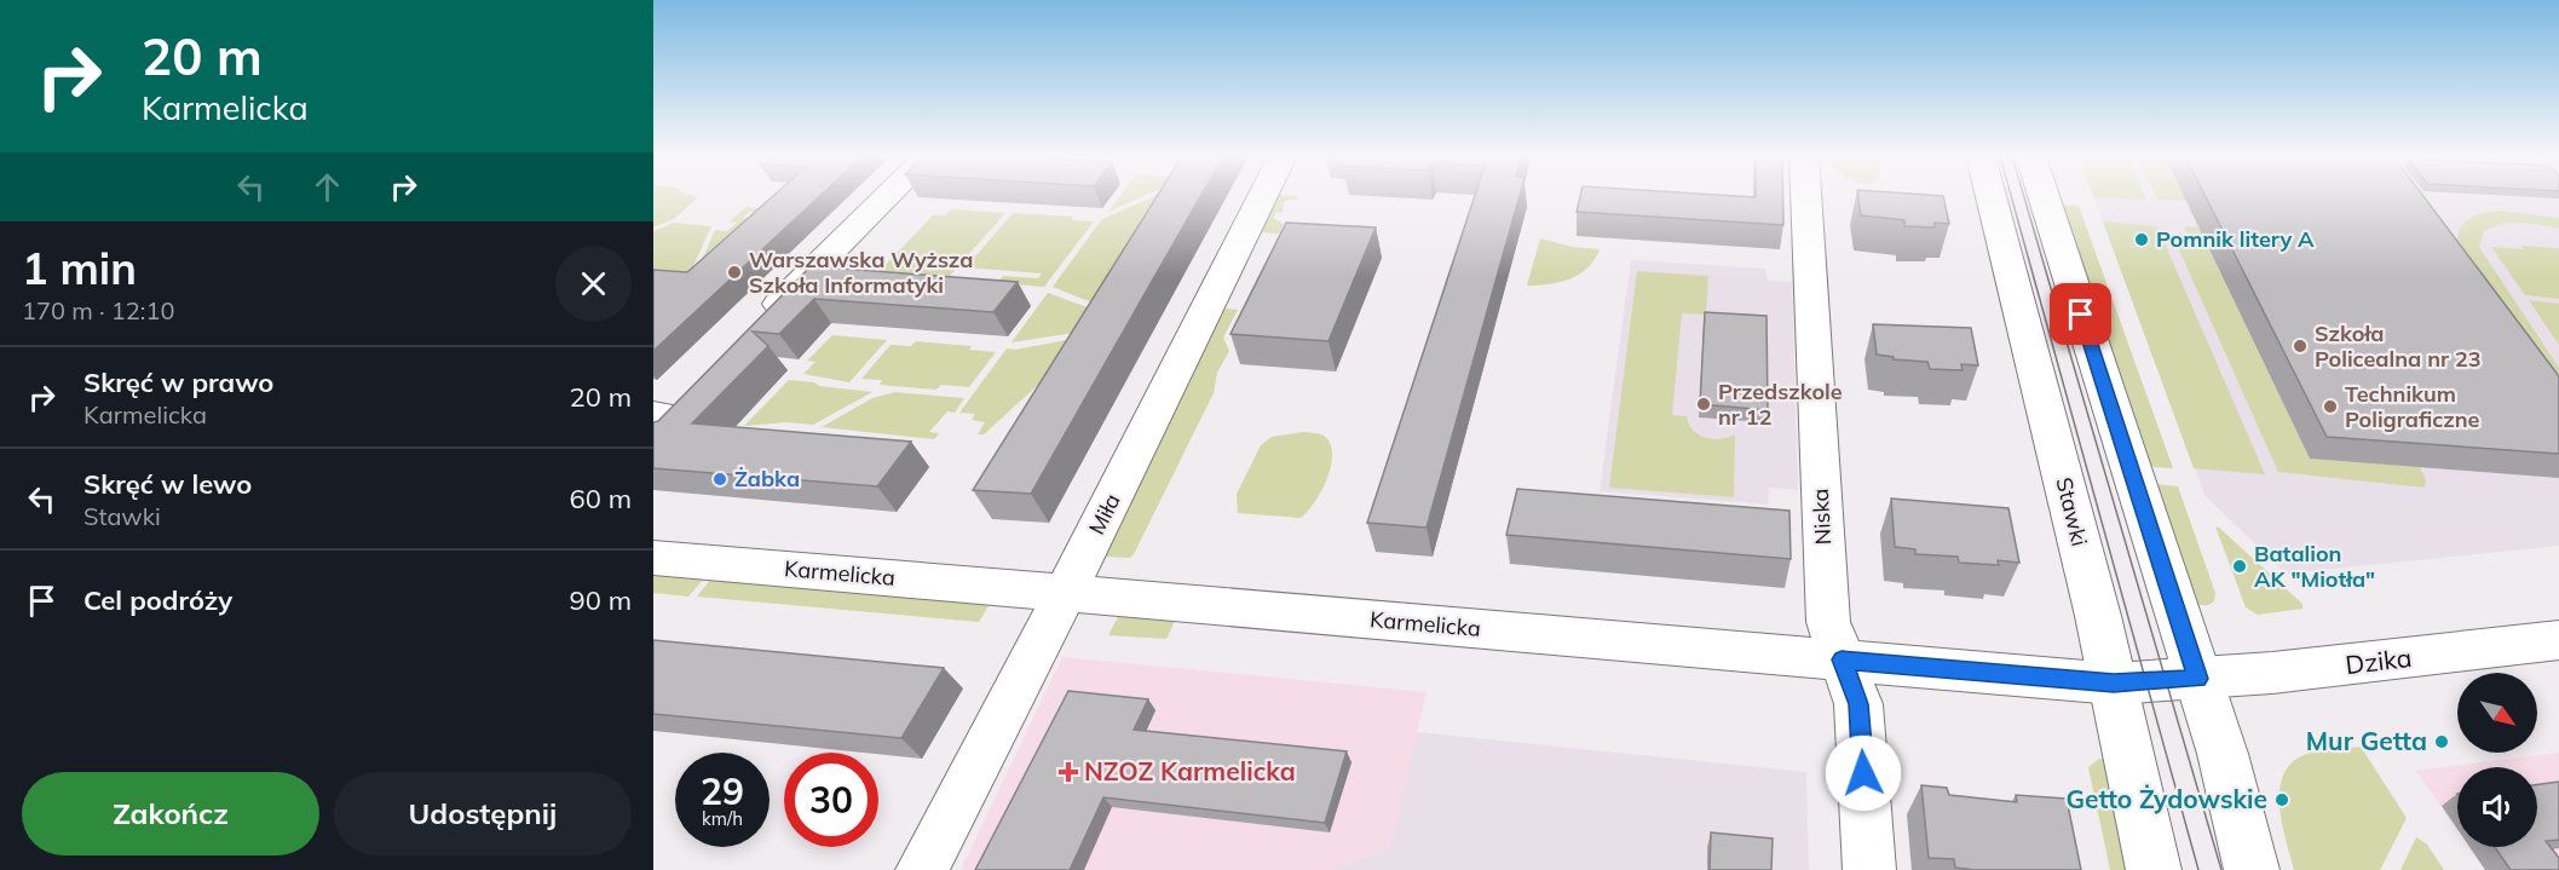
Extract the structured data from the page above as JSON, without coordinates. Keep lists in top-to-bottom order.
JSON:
{
  "streets": {
    "street": [
      "Stawki",
      "Miła",
      "Niska",
      "Karmelicka",
      "Dzika"
    ]
  },
  "crossings": [
    ["Stawki", "Karmelicka"],
    ["Miła", "Karmelicka"],
    ["Niska", "Karmelicka"],
    ["Karmelicka", "Dzika"]
  ],
  "places": {
    "other": [
      "Pomnik litery A",
      "Warszawska Wyższa Szkoła Informatyki",
      "Szkoła Policealna nr 23",
      "Przedszkole nr 12",
      "Technikum Poligraficzne",
      "Żabka",
      "Batalion AK \"Miotła\"",
      "Mur Getta",
      "Getto Żydowskie"
    ],
    "health": ["NZOZ Karmelicka"]
  },
  "north": "bottom right",
  "page": {
    "turn": ["20 m", "Karmelicka"],
    "heading": ["1 min", "170 m · 12:10"],
    "list": [
      {
        "name": "Skręć w prawo",
        "note": "Karmelicka",
        "value": "20 m"
      },
      {
        "name": "Skręć w lewo",
        "note": "Stawki",
        "value": "60 m"
      },
      {
        "name": "Cel podróży",
        "value": "90 m"
      }
    ],
    "speed": "29 km/h",
    "limit": "30",
    "buttons": ["Zakończ", "Udostępnij"]
  }
}
